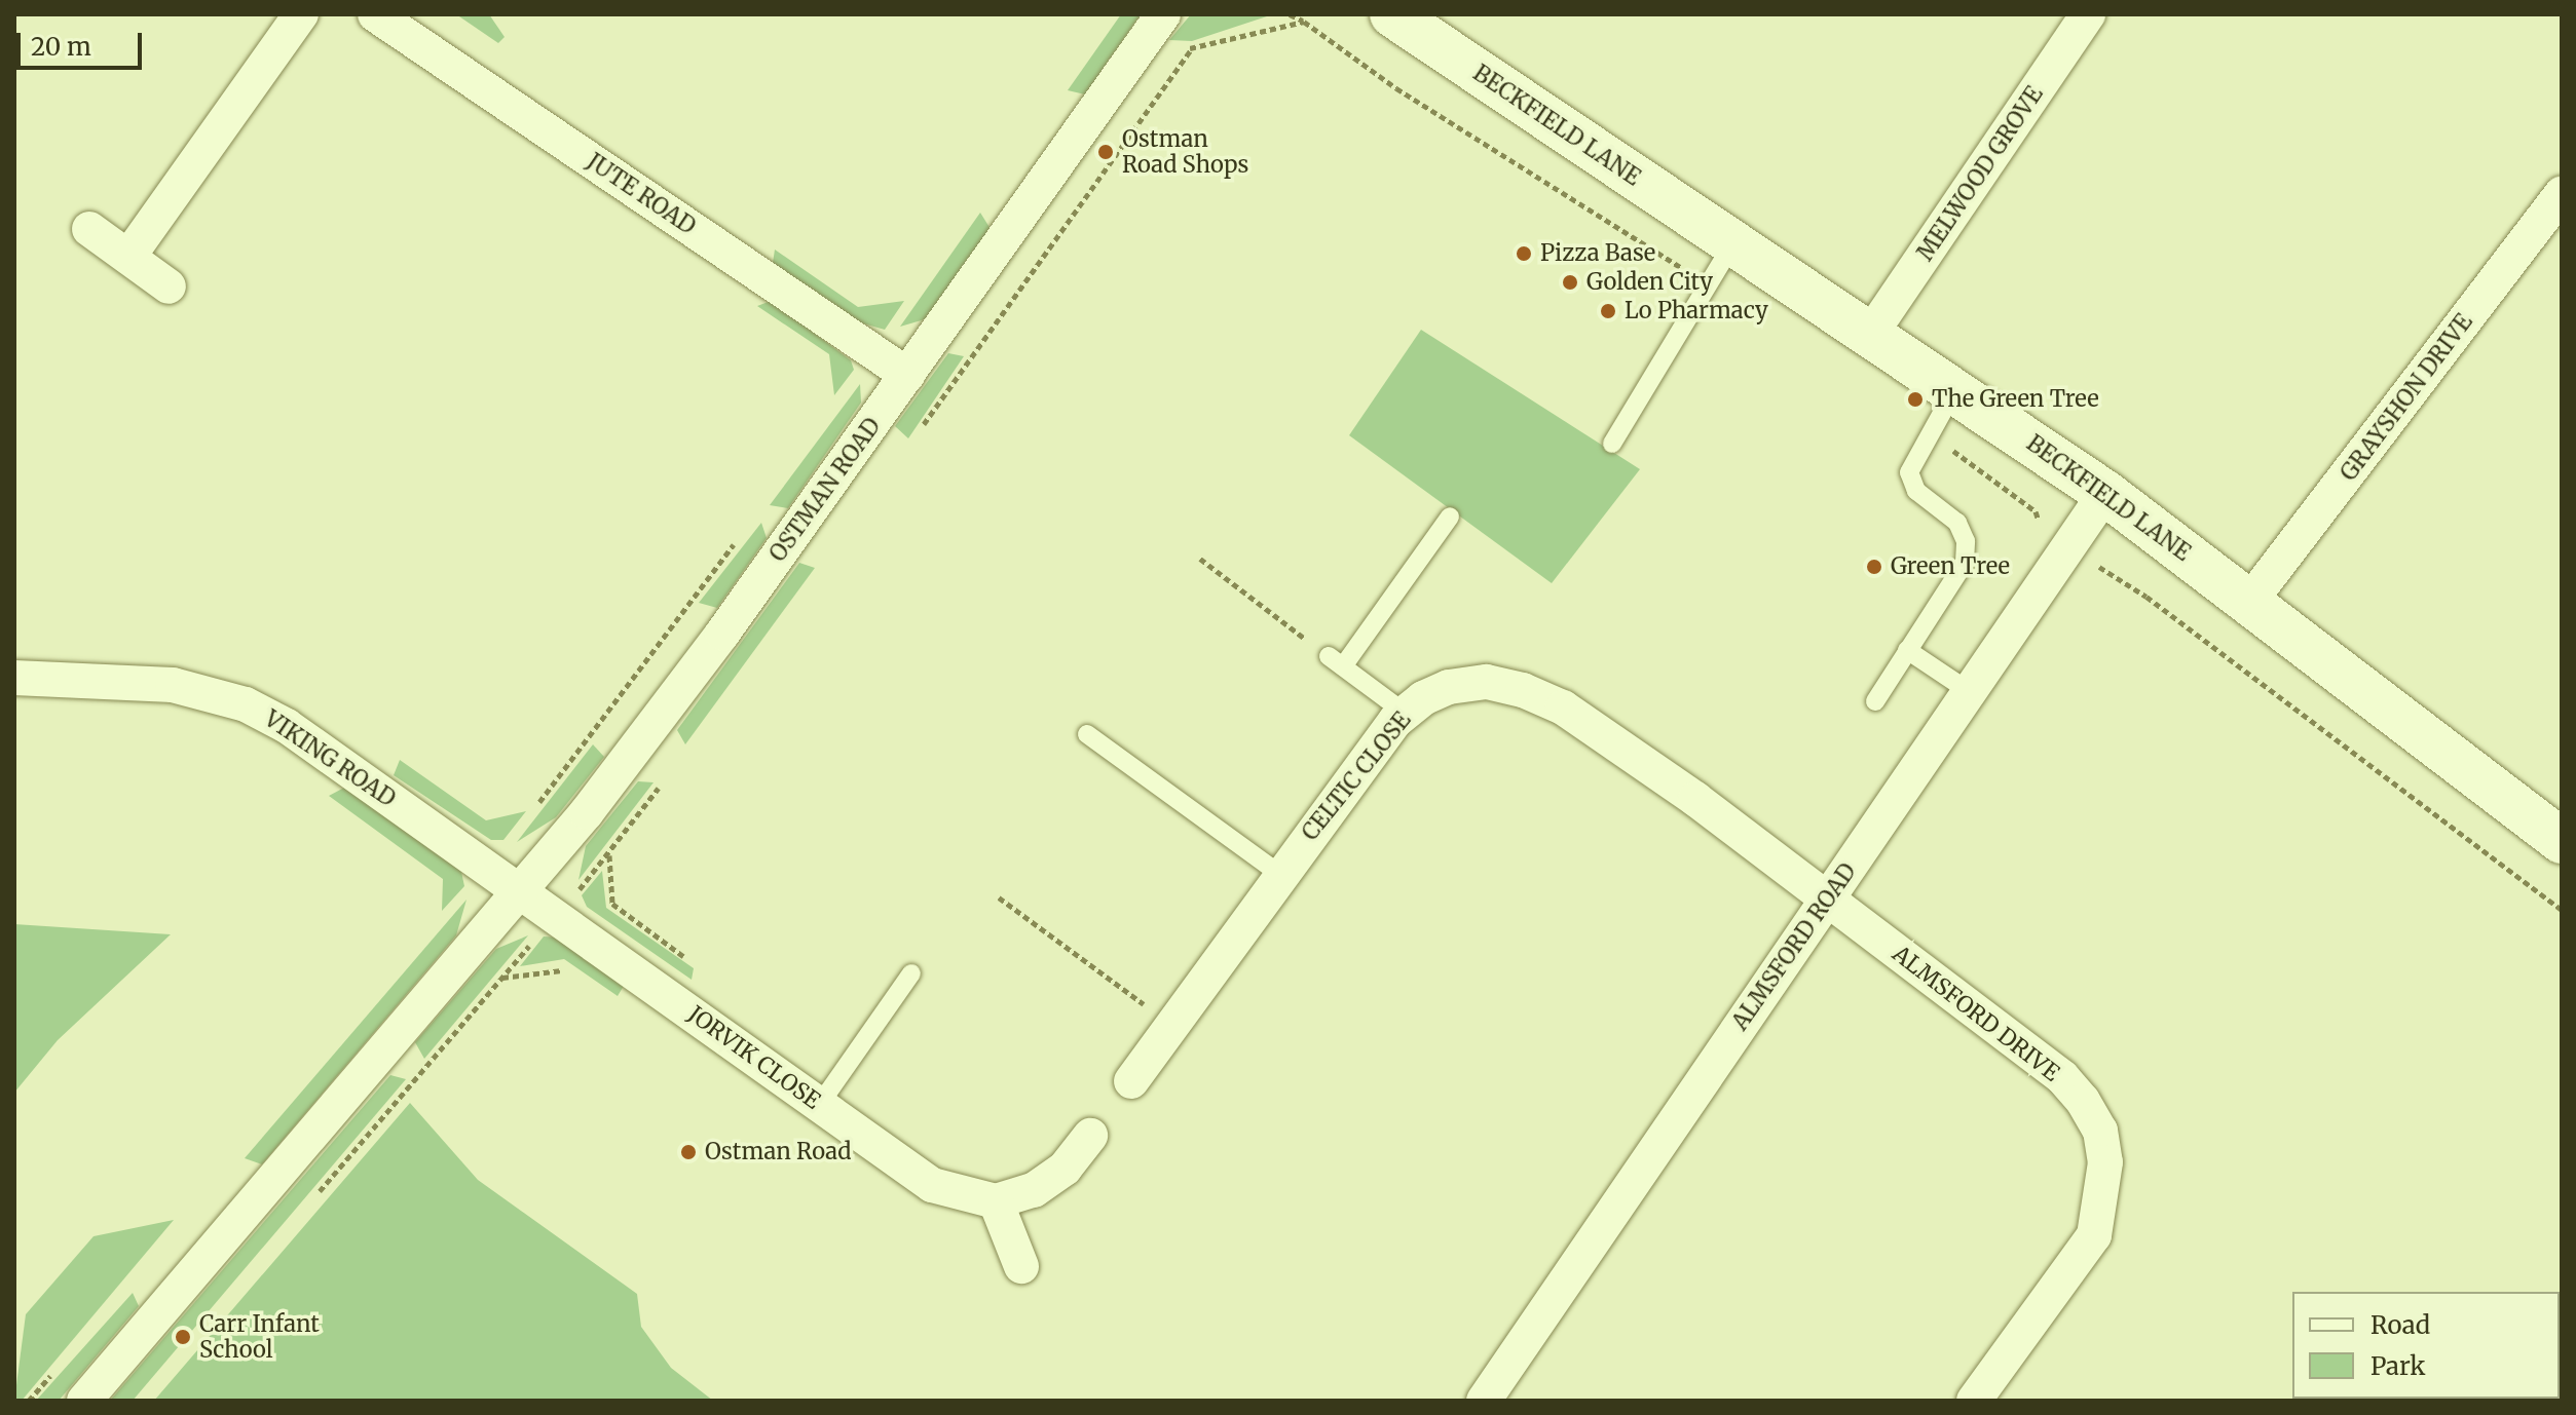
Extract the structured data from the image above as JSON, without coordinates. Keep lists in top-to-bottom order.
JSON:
{
  "streets": {
    "street": [
      "BECKFIELD LANE",
      "MELWOOD GROVE",
      "JUTE ROAD",
      "GRAYSHON DRIVE",
      "OSTMAN ROAD",
      "VIKING ROAD",
      "CELTIC CLOSE",
      "ALMSFORD ROAD",
      "ALMSFORD DRIVE",
      "JORVIK CLOSE"
    ]
  },
  "crossings": [
    ["BECKFIELD LANE", "MELWOOD GROVE"],
    ["BECKFIELD LANE", "GRAYSHON DRIVE"],
    ["BECKFIELD LANE", "ALMSFORD ROAD"],
    ["JUTE ROAD", "OSTMAN ROAD"],
    ["OSTMAN ROAD", "VIKING ROAD"],
    ["OSTMAN ROAD", "JORVIK CLOSE"],
    ["VIKING ROAD", "JORVIK CLOSE"],
    ["CELTIC CLOSE", "ALMSFORD ROAD"],
    ["CELTIC CLOSE", "ALMSFORD DRIVE"],
    ["ALMSFORD ROAD", "ALMSFORD DRIVE"]
  ],
  "places": [
    "Ostman Road Shops",
    "Pizza Base",
    "Golden City",
    "Lo Pharmacy",
    "The Green Tree",
    "Green Tree",
    "Ostman Road",
    "Carr Infant School"
  ],
  "legend": ["Road", "Park"],
  "scale_bar": "20 m"
}
